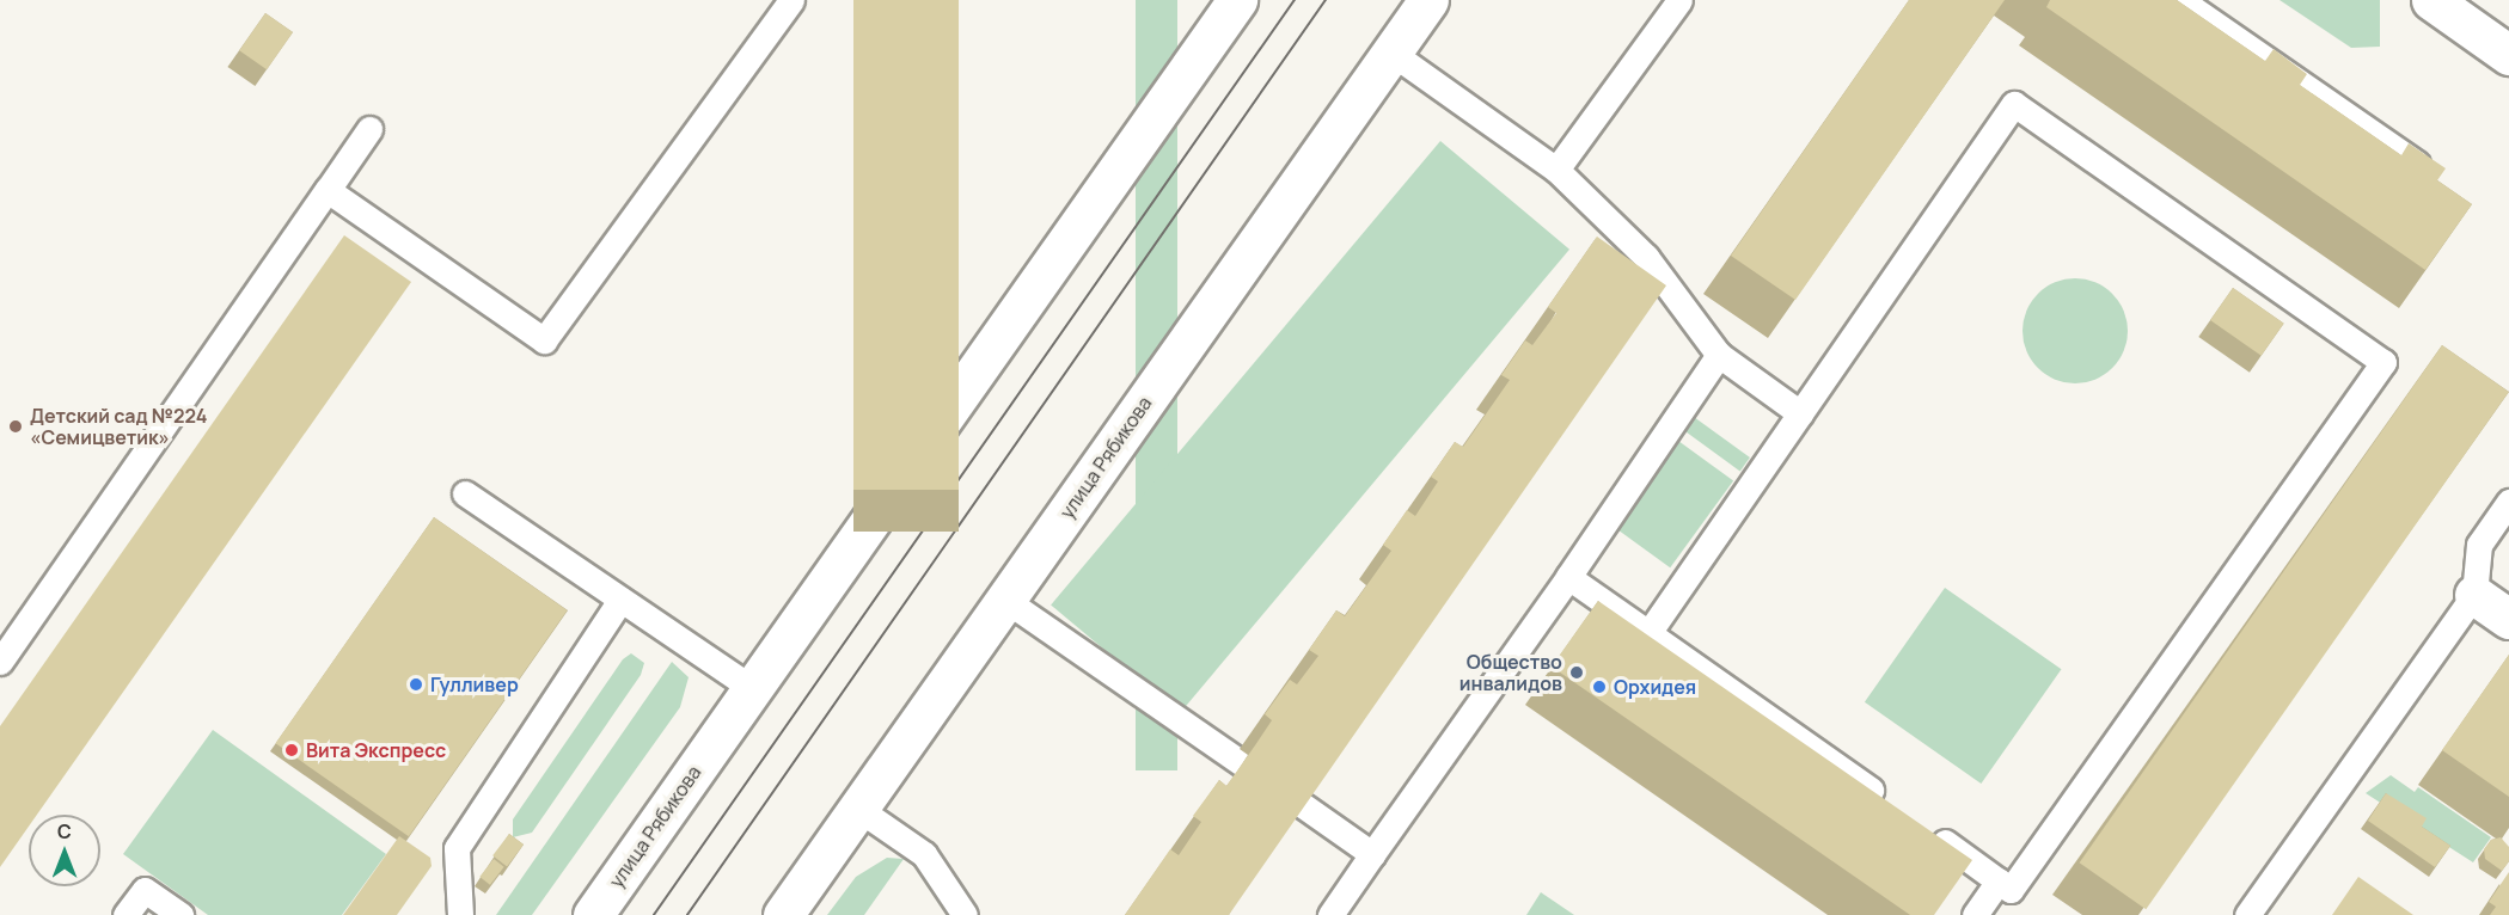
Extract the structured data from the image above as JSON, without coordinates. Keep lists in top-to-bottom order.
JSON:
{
  "streets": {
    "main road": ["улица Рябикова"]
  },
  "places": [
    "Детский сад №224 «Семицветик»",
    "Общество инвалидов",
    "Гулливер",
    "Орхидея",
    "Вита Экспресс"
  ],
  "north": "top"
}
